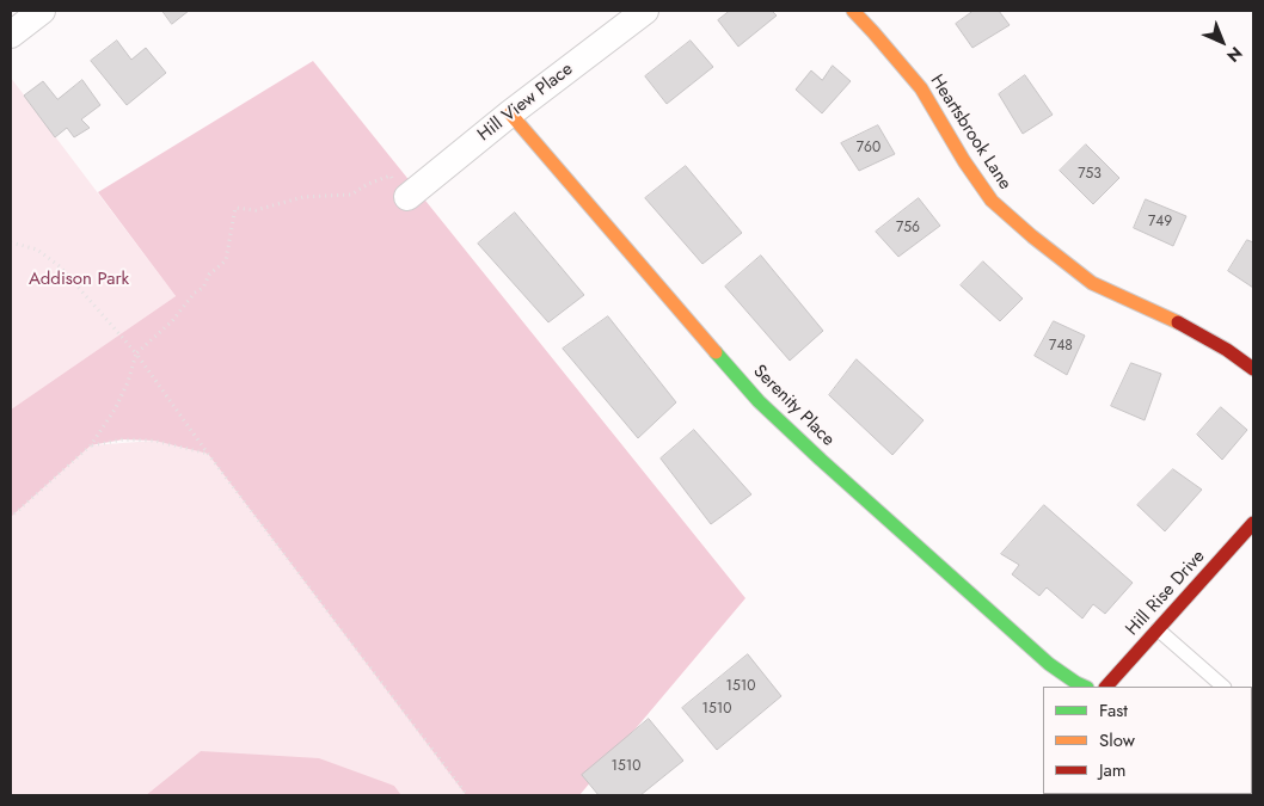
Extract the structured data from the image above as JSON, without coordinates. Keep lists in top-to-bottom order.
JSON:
{
  "streets": {
    "street": [
      "Hill View Place",
      "Heartsbrook Lane",
      "Serenity Place",
      "Hill Rise Drive"
    ]
  },
  "crossings": [
    ["Hill View Place", "Serenity Place"]
  ],
  "parks": ["Addison Park"],
  "house_numbers": [
    "760",
    "753",
    "749",
    "756",
    "748",
    "1510",
    "1510",
    "1510"
  ],
  "legend": ["Fast", "Slow", "Jam"],
  "north": "bottom right"
}
